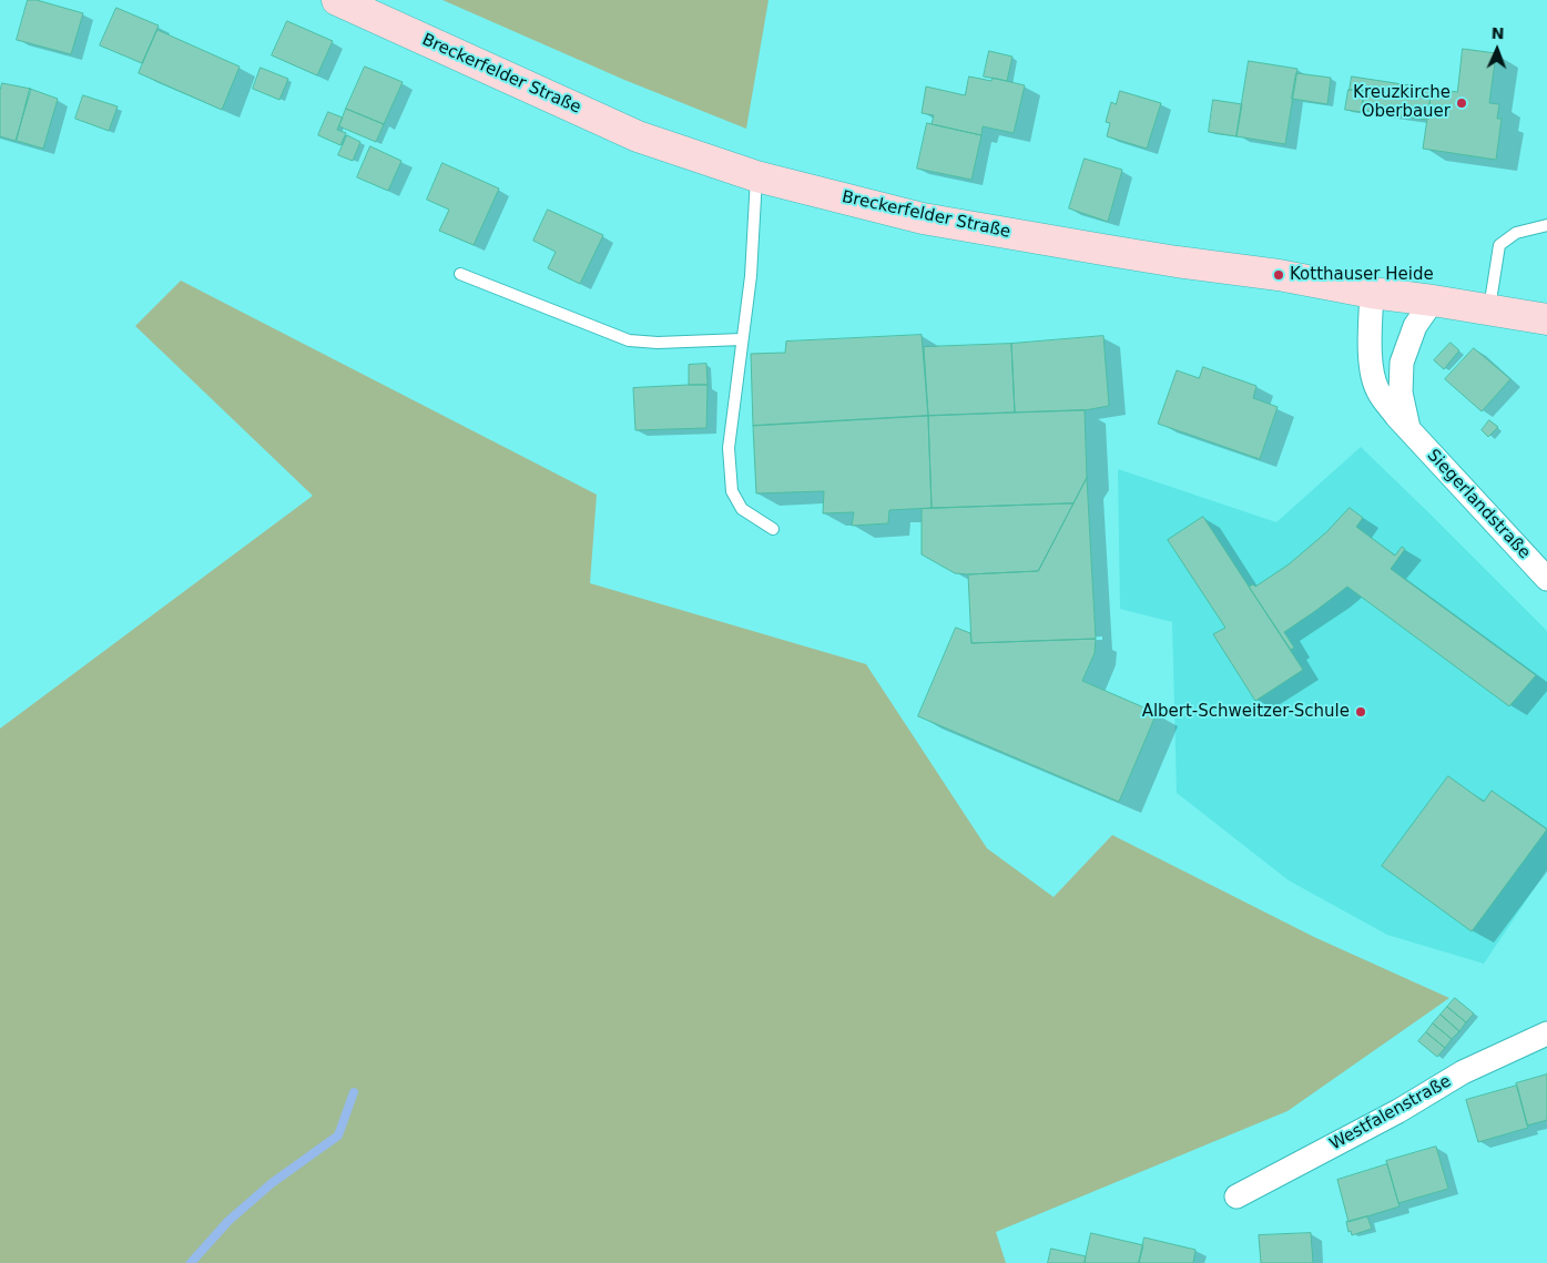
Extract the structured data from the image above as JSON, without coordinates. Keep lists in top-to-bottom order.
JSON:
{
  "streets": {
    "main road": ["Breckerfelder Straße"],
    "street": ["Siegerlandstraße", "Westfalenstraße"]
  },
  "crossings": [
    ["Breckerfelder Straße", "Siegerlandstraße"]
  ],
  "places": ["Kreuzkirche Oberbauer", "Kotthauser Heide", "Albert-Schweitzer-Schule"],
  "north": "top"
}
